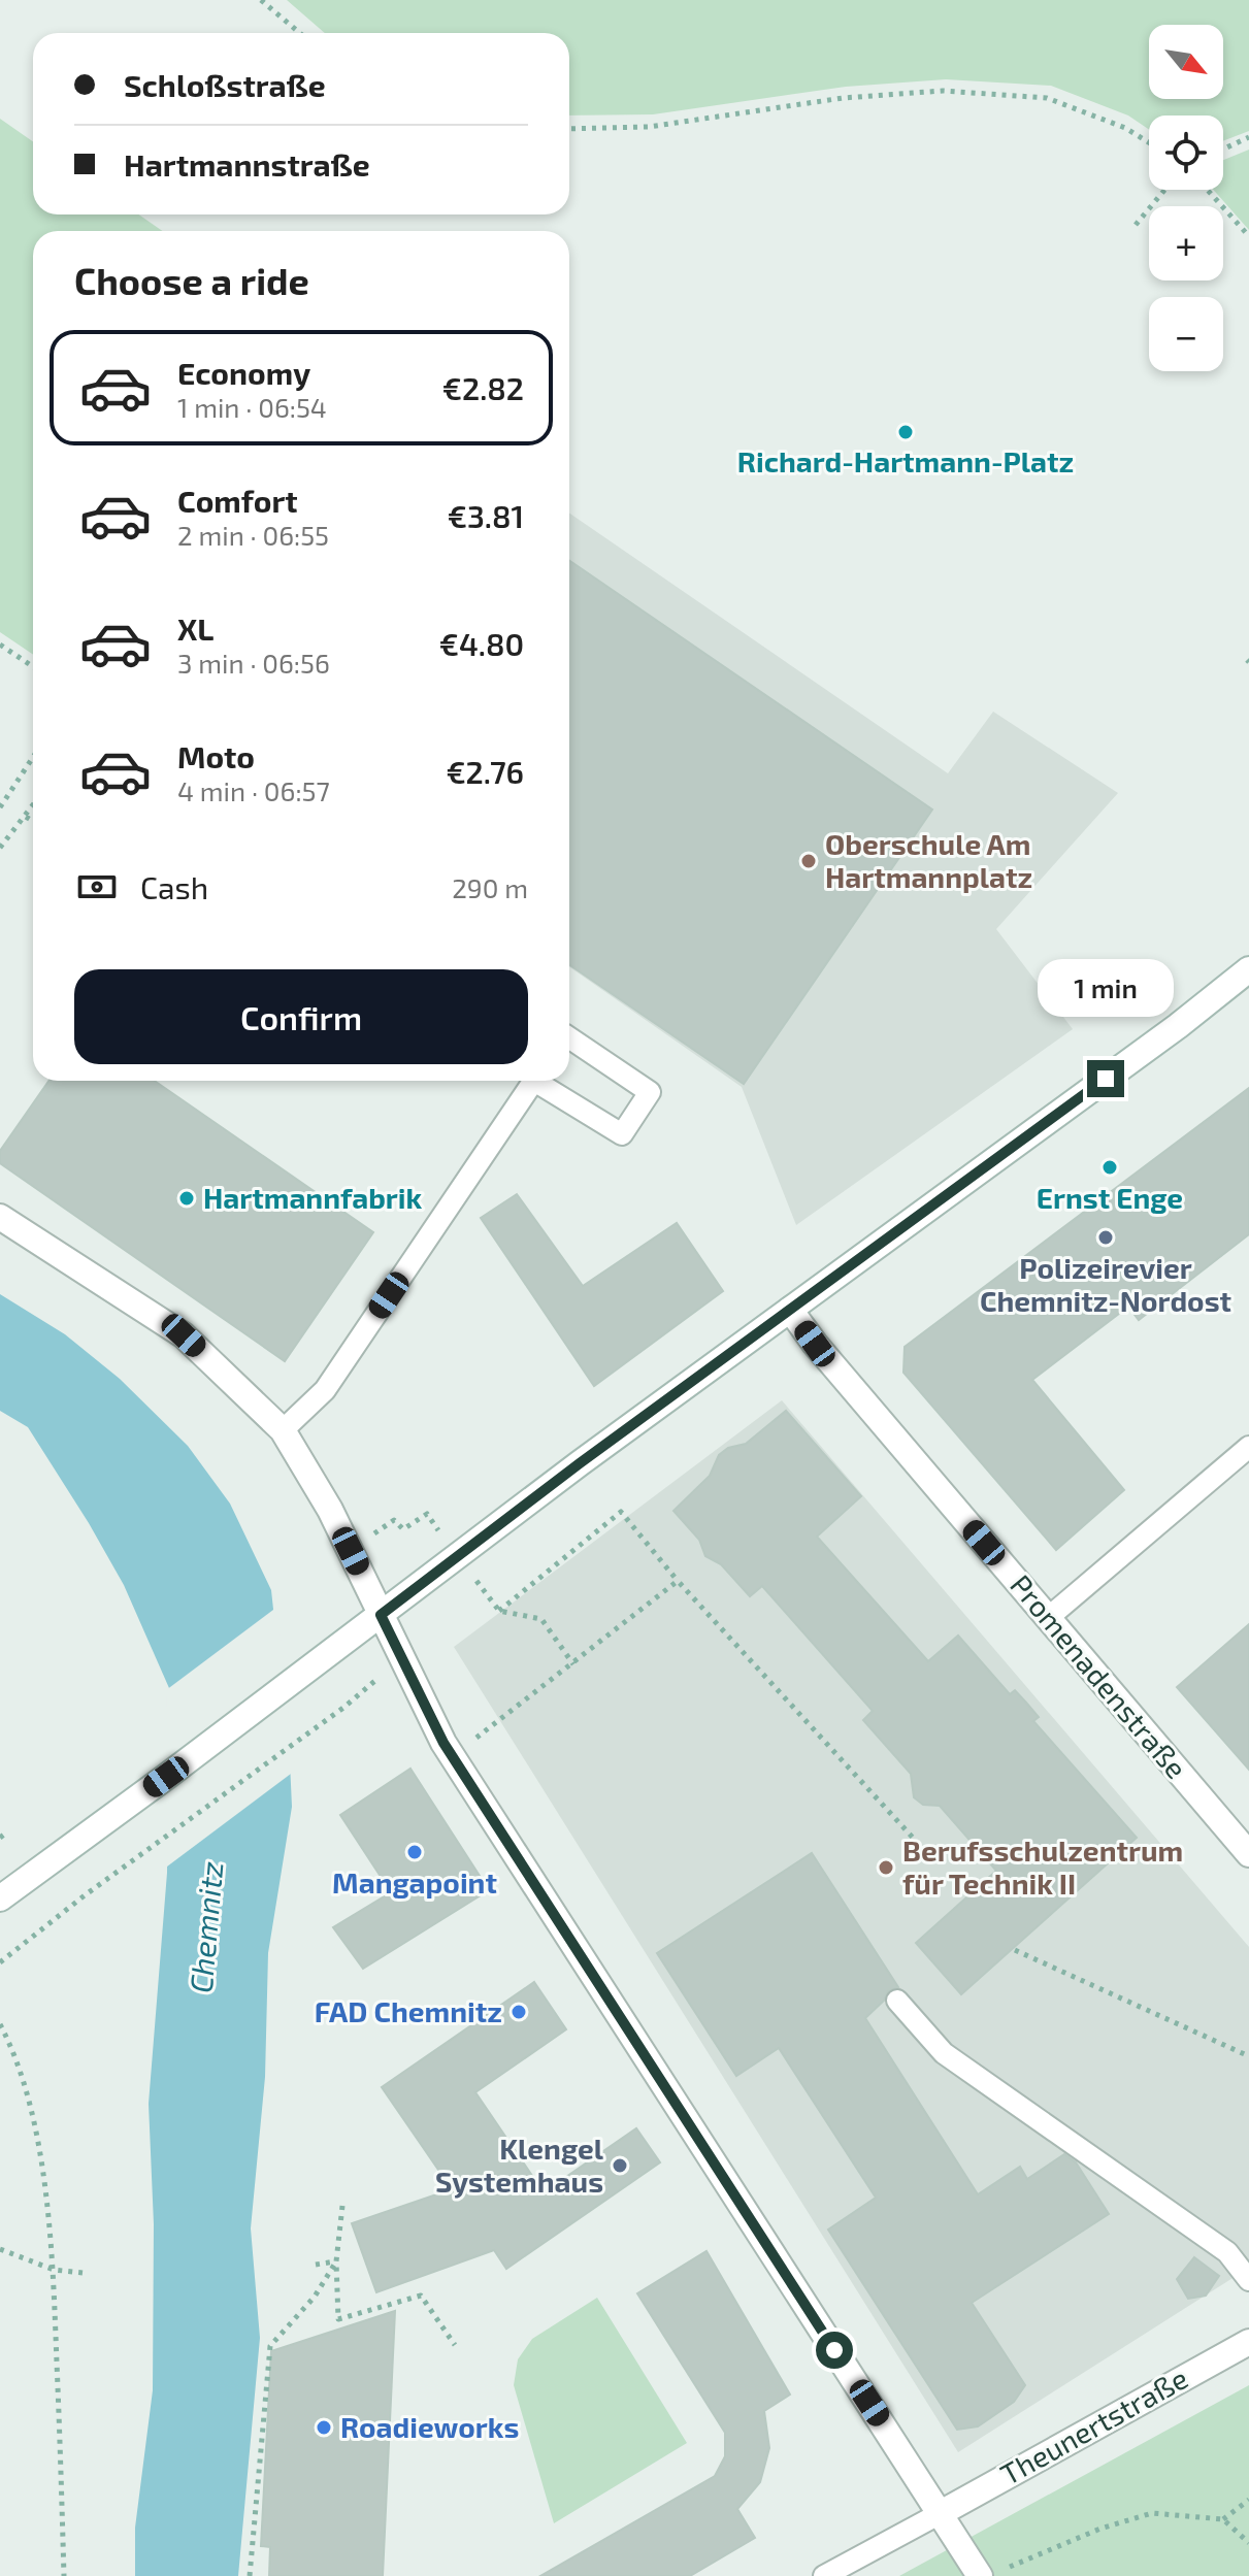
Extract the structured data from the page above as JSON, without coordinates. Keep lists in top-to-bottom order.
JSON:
{
  "streets": {
    "street": ["Promenadenstraße", "Theunertstraße"]
  },
  "water": ["Chemnitz"],
  "places": [
    "Richard-Hartmann-Platz",
    "Oberschule Am Hartmannplatz",
    "Ernst Enge",
    "Hartmannfabrik",
    "Polizeirevier Chemnitz-Nordost",
    "Mangapoint",
    "Berufsschulzentrum für Technik II",
    "FAD Chemnitz",
    "Klengel Systemhaus",
    "Roadieworks"
  ],
  "north": "bottom right",
  "page": {
    "map_buttons": ["+", "−"],
    "banner": ["Schloßstraße", "Hartmannstraße"],
    "heading": "Choose a ride",
    "list": [
      {
        "name": "Economy",
        "note": "1 min · 06:54",
        "value": "€2.82"
      },
      {
        "name": "Comfort",
        "note": "2 min · 06:55",
        "value": "€3.81"
      },
      {
        "name": "XL",
        "note": "3 min · 06:56",
        "value": "€4.80"
      },
      {
        "name": "Moto",
        "note": "4 min · 06:57",
        "value": "€2.76"
      }
    ],
    "pay": ["Cash", "290 m"],
    "buttons": "Confirm",
    "bubble": "1 min"
  }
}
